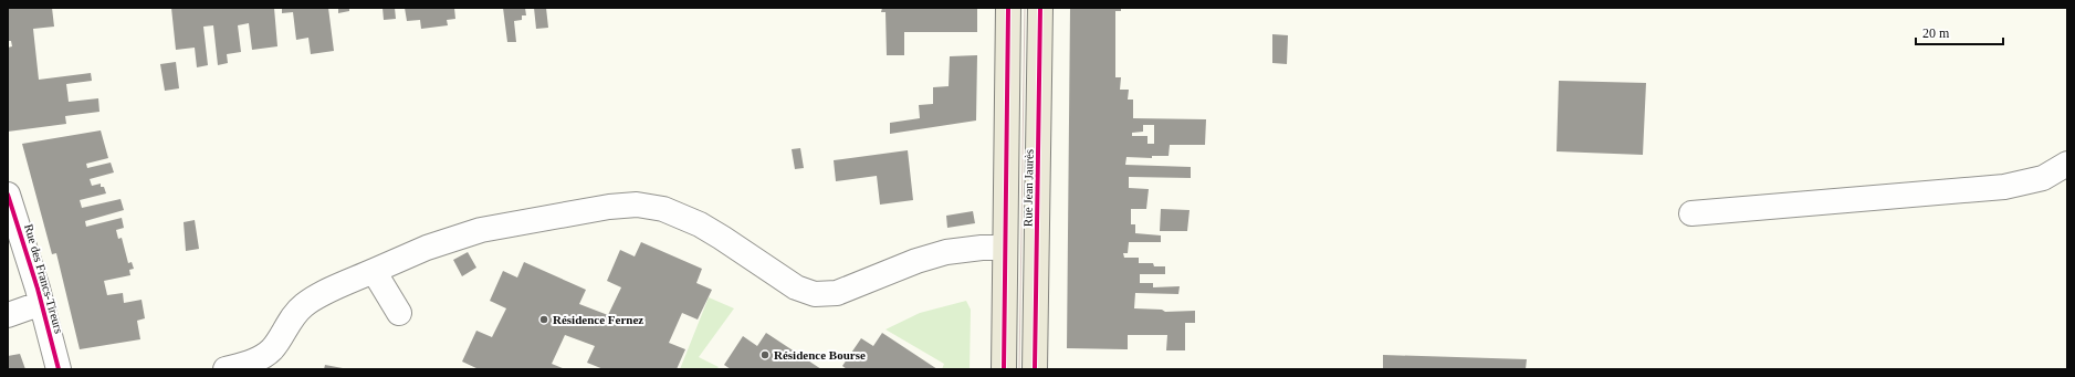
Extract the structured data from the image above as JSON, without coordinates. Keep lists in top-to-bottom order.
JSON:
{
  "streets": {
    "main road": ["Rue Jean Jaurès"],
    "street": ["Rue des Francs-Tireurs"]
  },
  "places": ["Résidence Fernez", "Résidence Bourse"],
  "scale_bar": "20 m"
}
